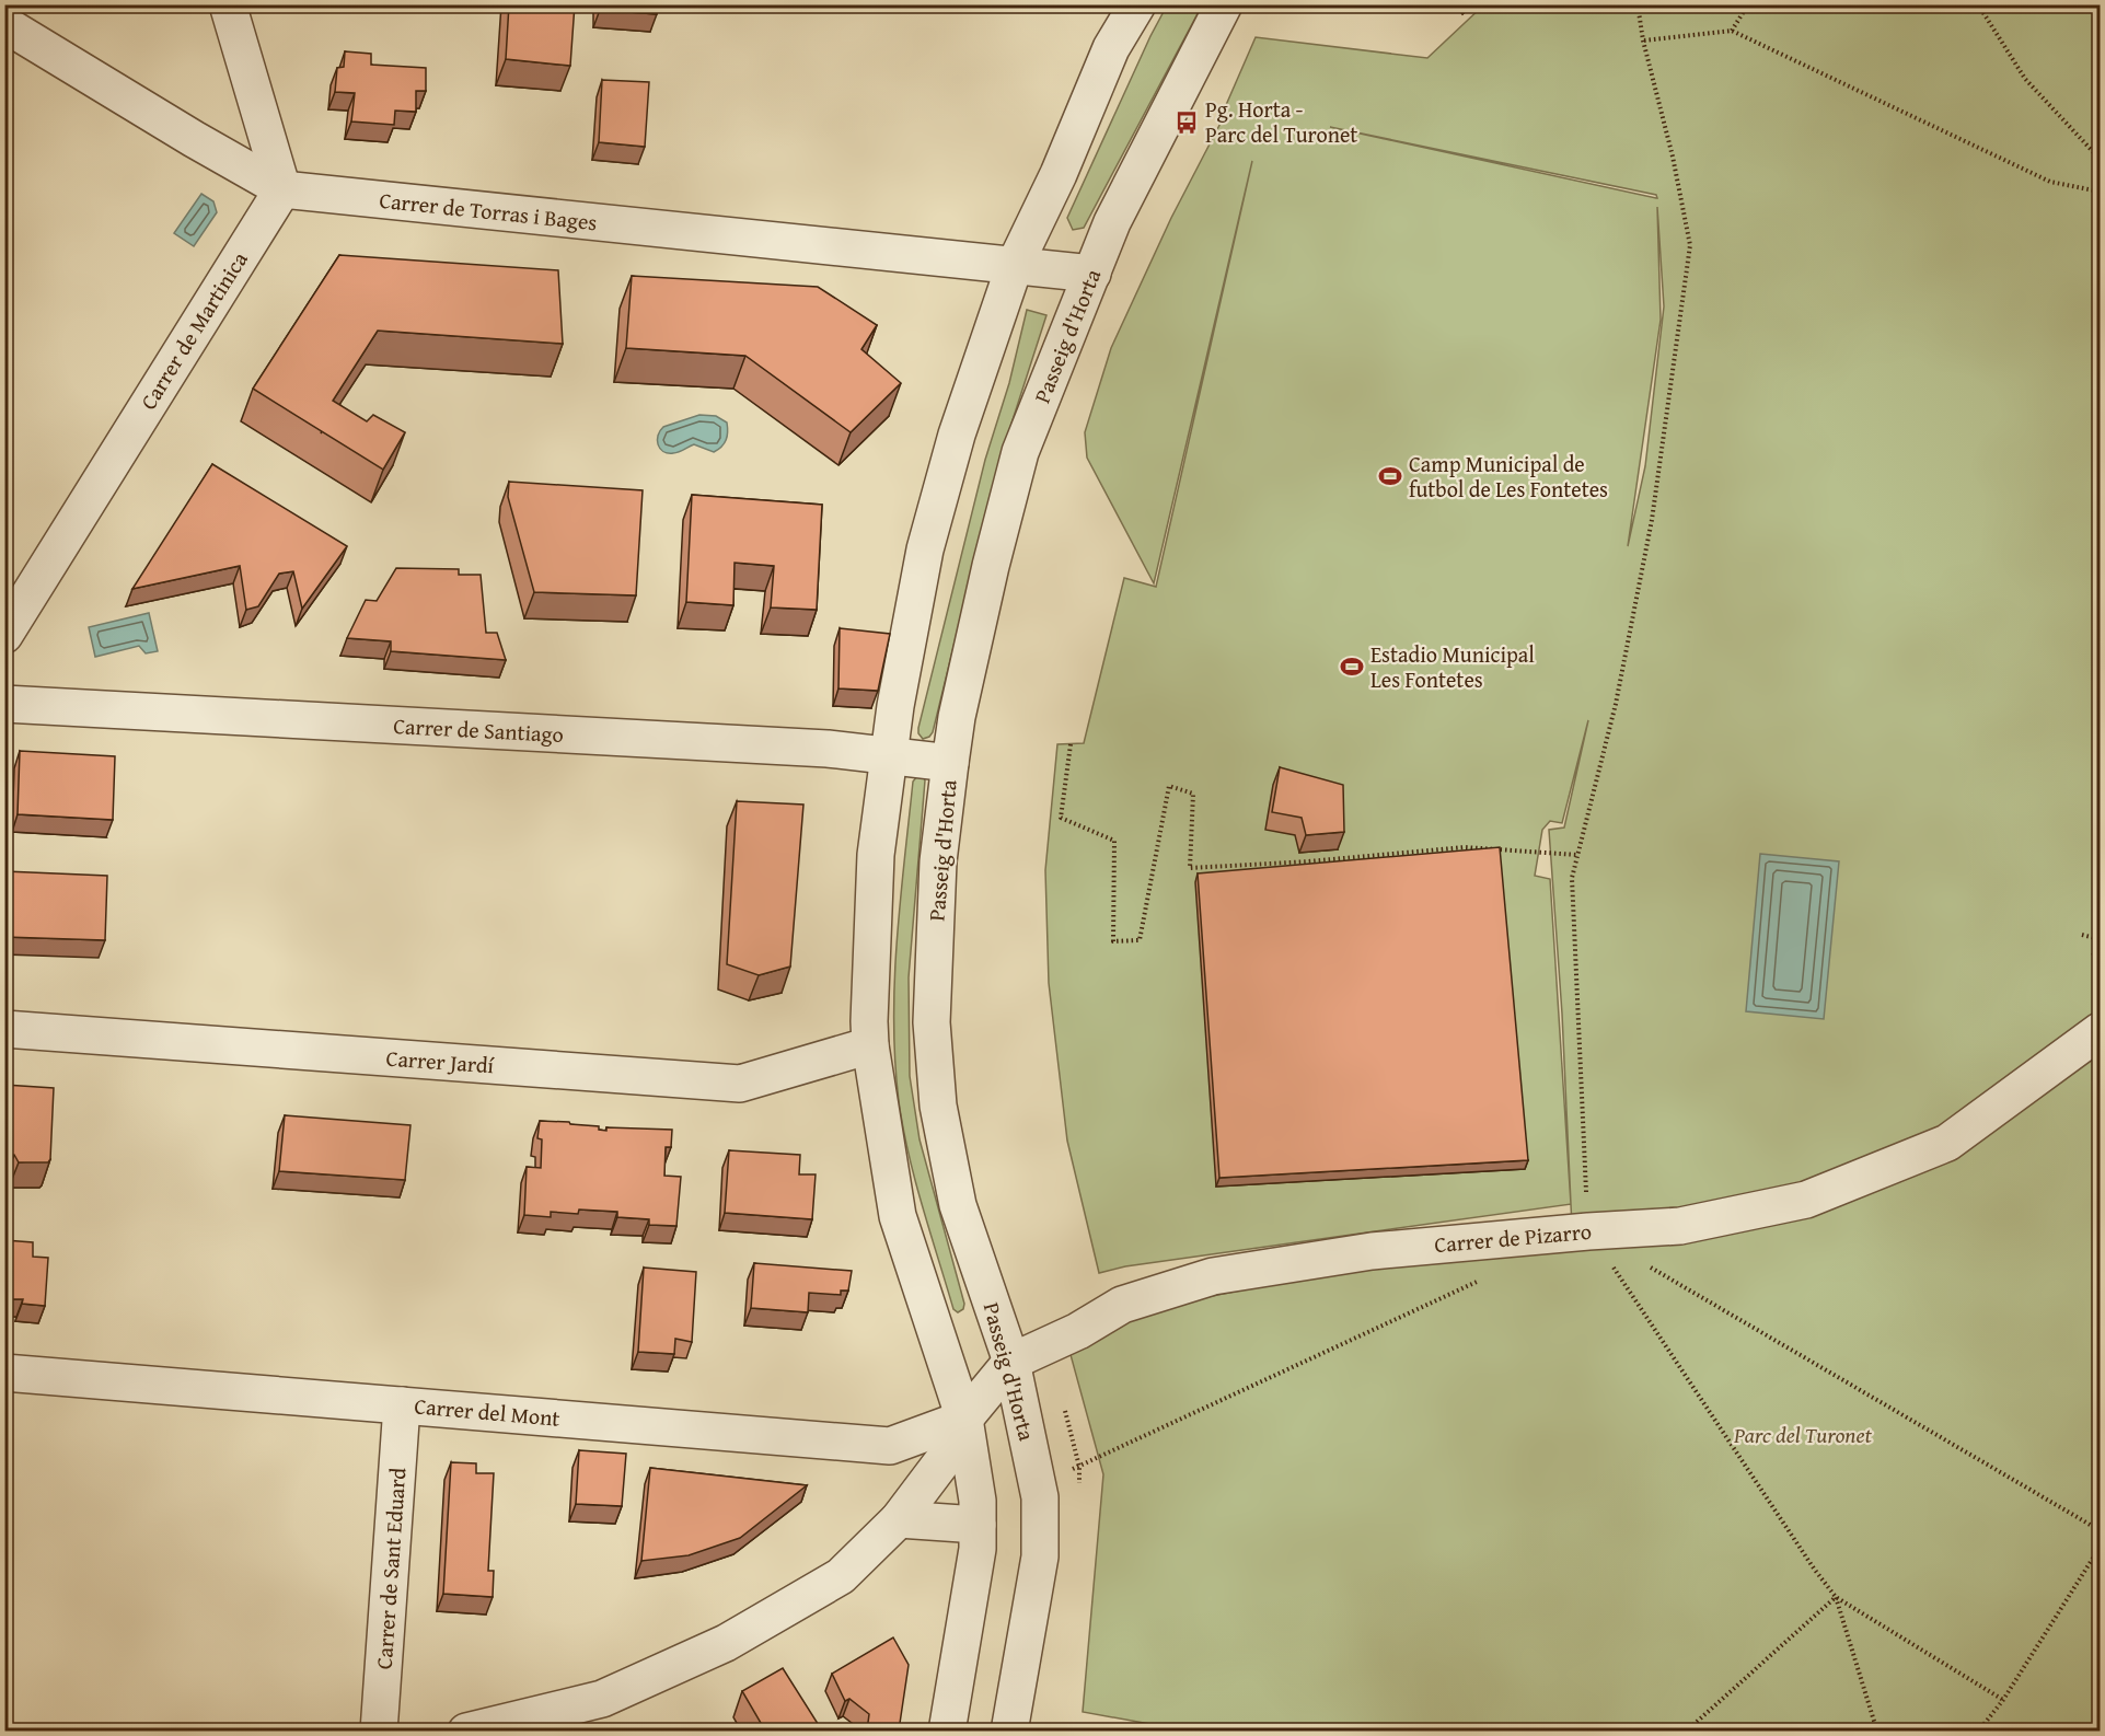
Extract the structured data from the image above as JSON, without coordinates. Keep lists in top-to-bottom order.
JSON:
{
  "streets": {
    "street": [
      "Carrer de Torras i Bages",
      "Carrer de Martinica",
      "Passeig d'Horta",
      "Carrer de Santiago",
      "Carrer Jardí",
      "Carrer de Pizarro",
      "Carrer del Mont",
      "Carrer de Sant Eduard"
    ]
  },
  "crossings": [
    ["Carrer de Torras i Bages", "Carrer de Martinica"],
    ["Carrer de Torras i Bages", "Passeig d'Horta"],
    ["Passeig d'Horta", "Carrer de Santiago"],
    ["Passeig d'Horta", "Carrer de Pizarro"],
    ["Carrer de Pizarro", "Carrer del Mont"],
    ["Carrer del Mont", "Carrer de Sant Eduard"]
  ],
  "parks": ["Parc del Turonet"],
  "places": {
    "bus stop": ["Pg. Horta - Parc del Turonet"],
    "sports": ["Camp Municipal de futbol de Les Fontetes", "Estadio Municipal Les Fontetes"]
  }
}
